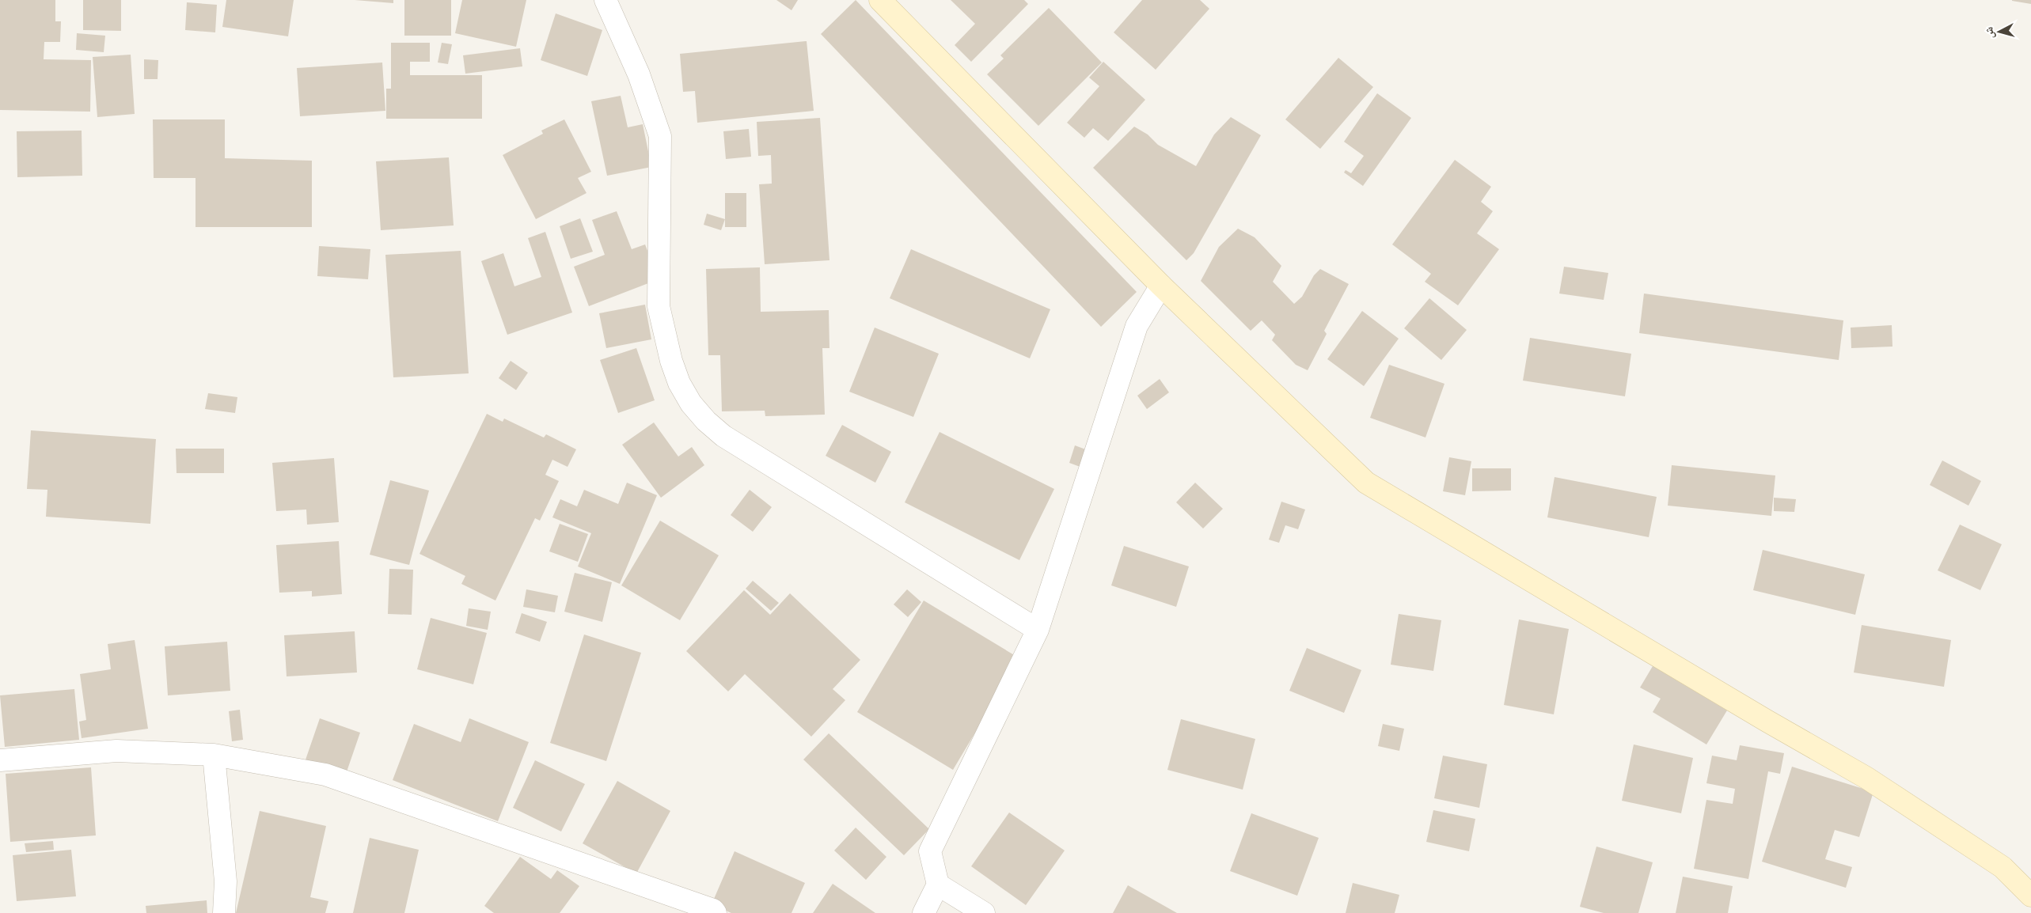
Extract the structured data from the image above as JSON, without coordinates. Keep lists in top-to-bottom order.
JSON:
{
  "north": "left"
}
